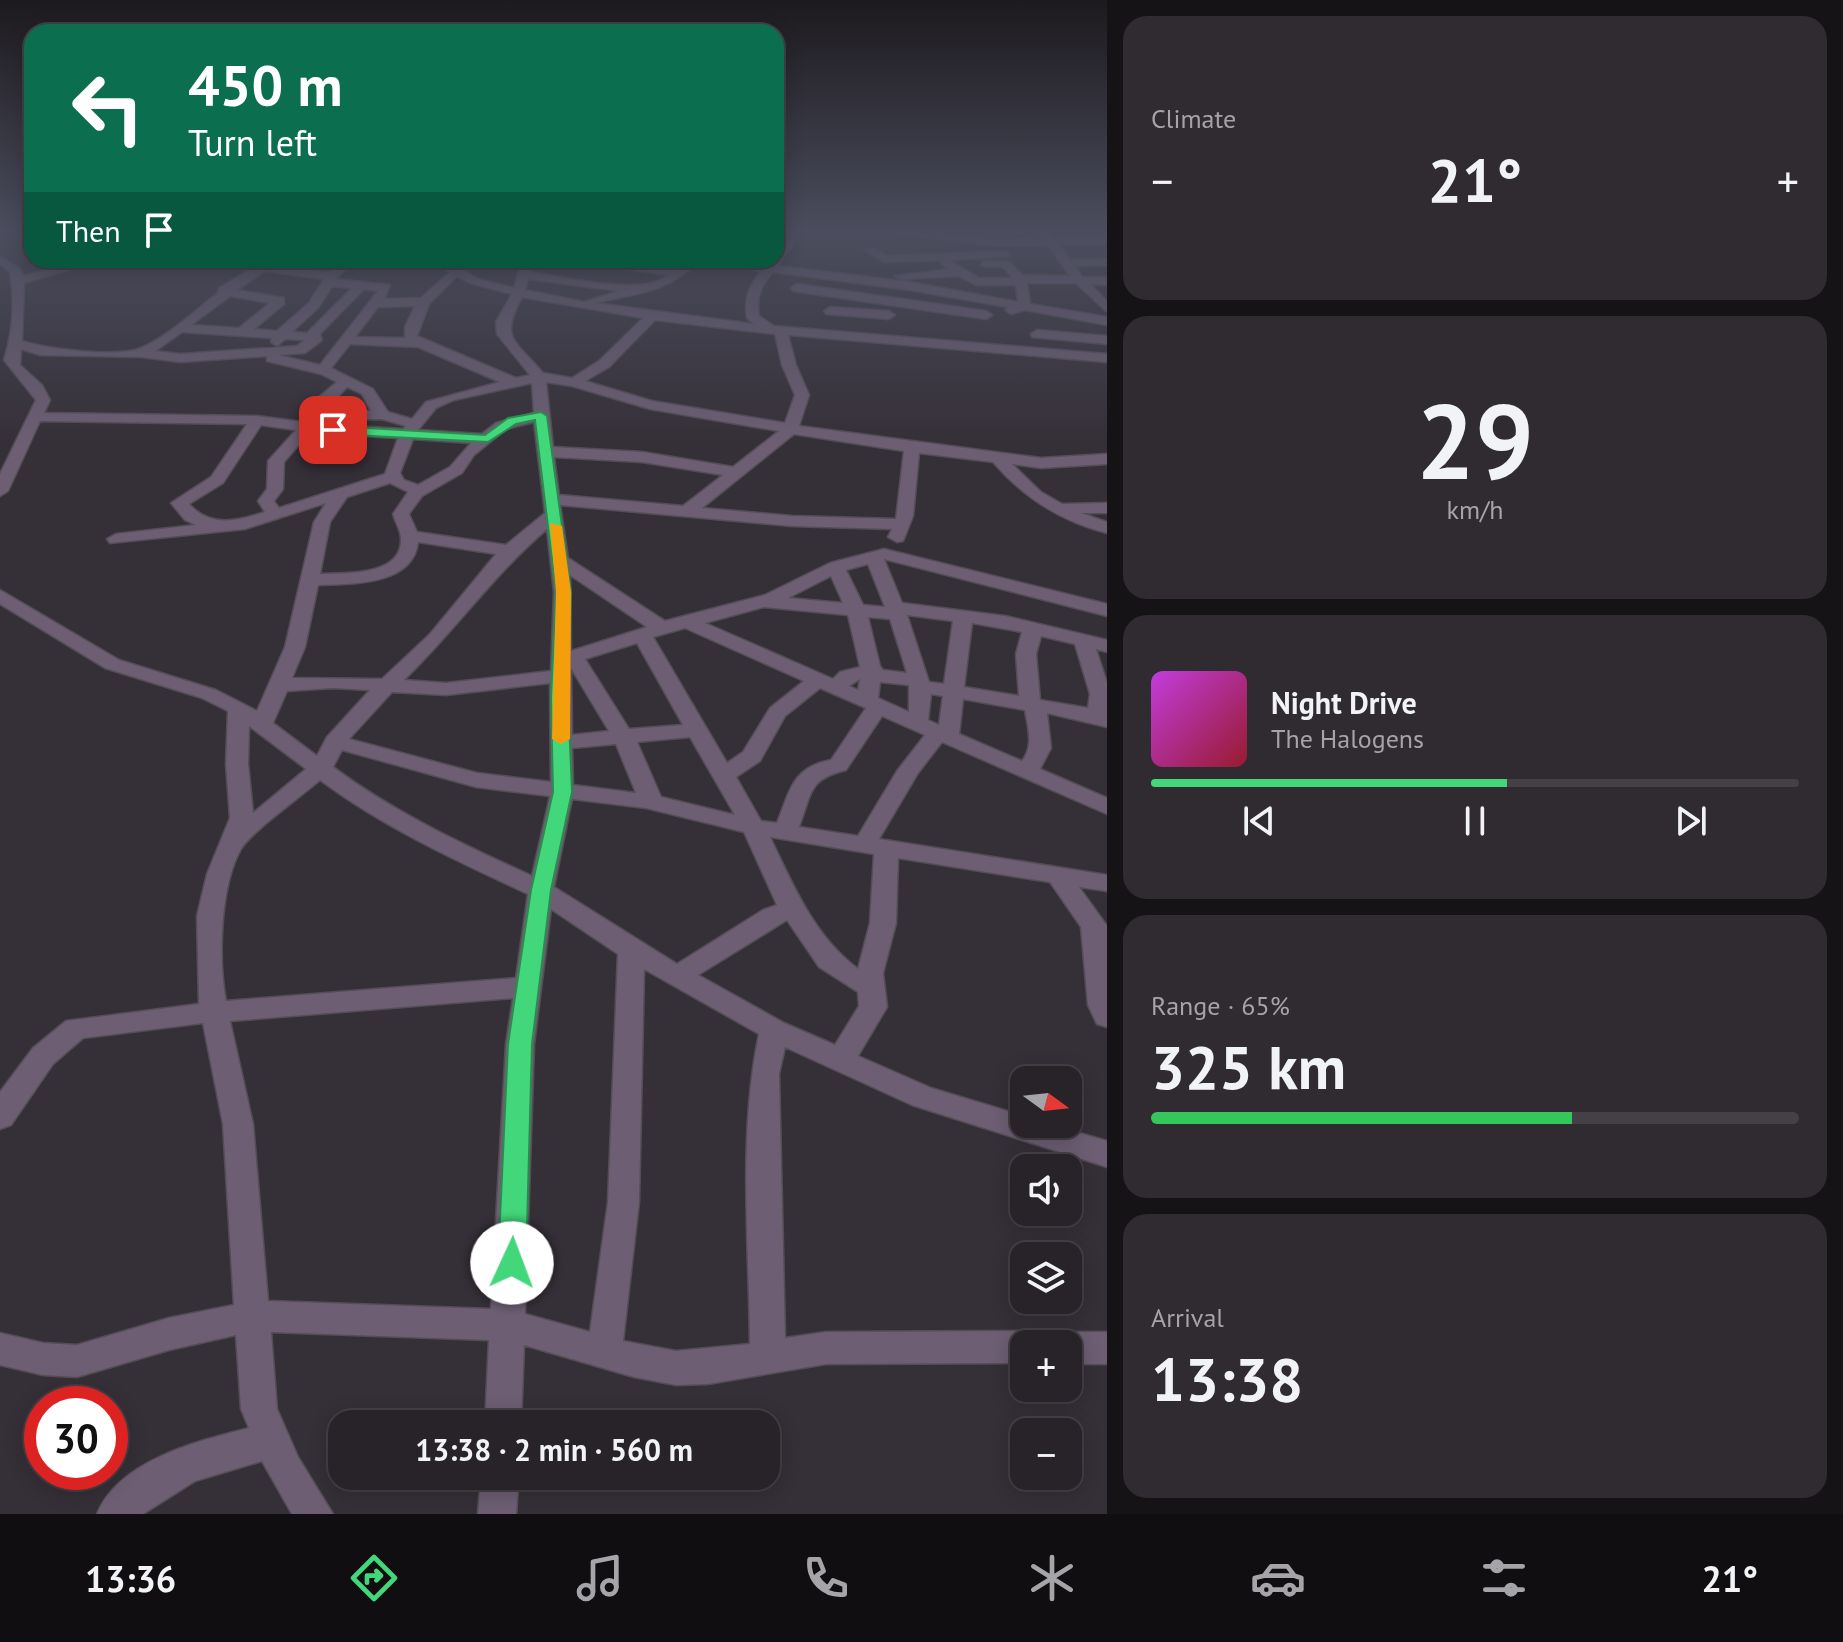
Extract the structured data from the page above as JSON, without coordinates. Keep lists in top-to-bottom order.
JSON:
{
  "north": "right",
  "page": {
    "tile": [
      "Climate",
      ["29", "km/h"],
      ["Range · 65%", "325 km"],
      ["Arrival", "13:38"]
    ],
    "turn": ["450 m", "Turn left"],
    "heat": ["−", "21°", "+"],
    "then": "Then",
    "song": ["Night Drive", "The Halogens"],
    "map_buttons": ["+", "−"],
    "limit": "30",
    "trip": "13:38 · 2 min · 560 m",
    "tabs": ["13:36", "21°"]
  }
}
